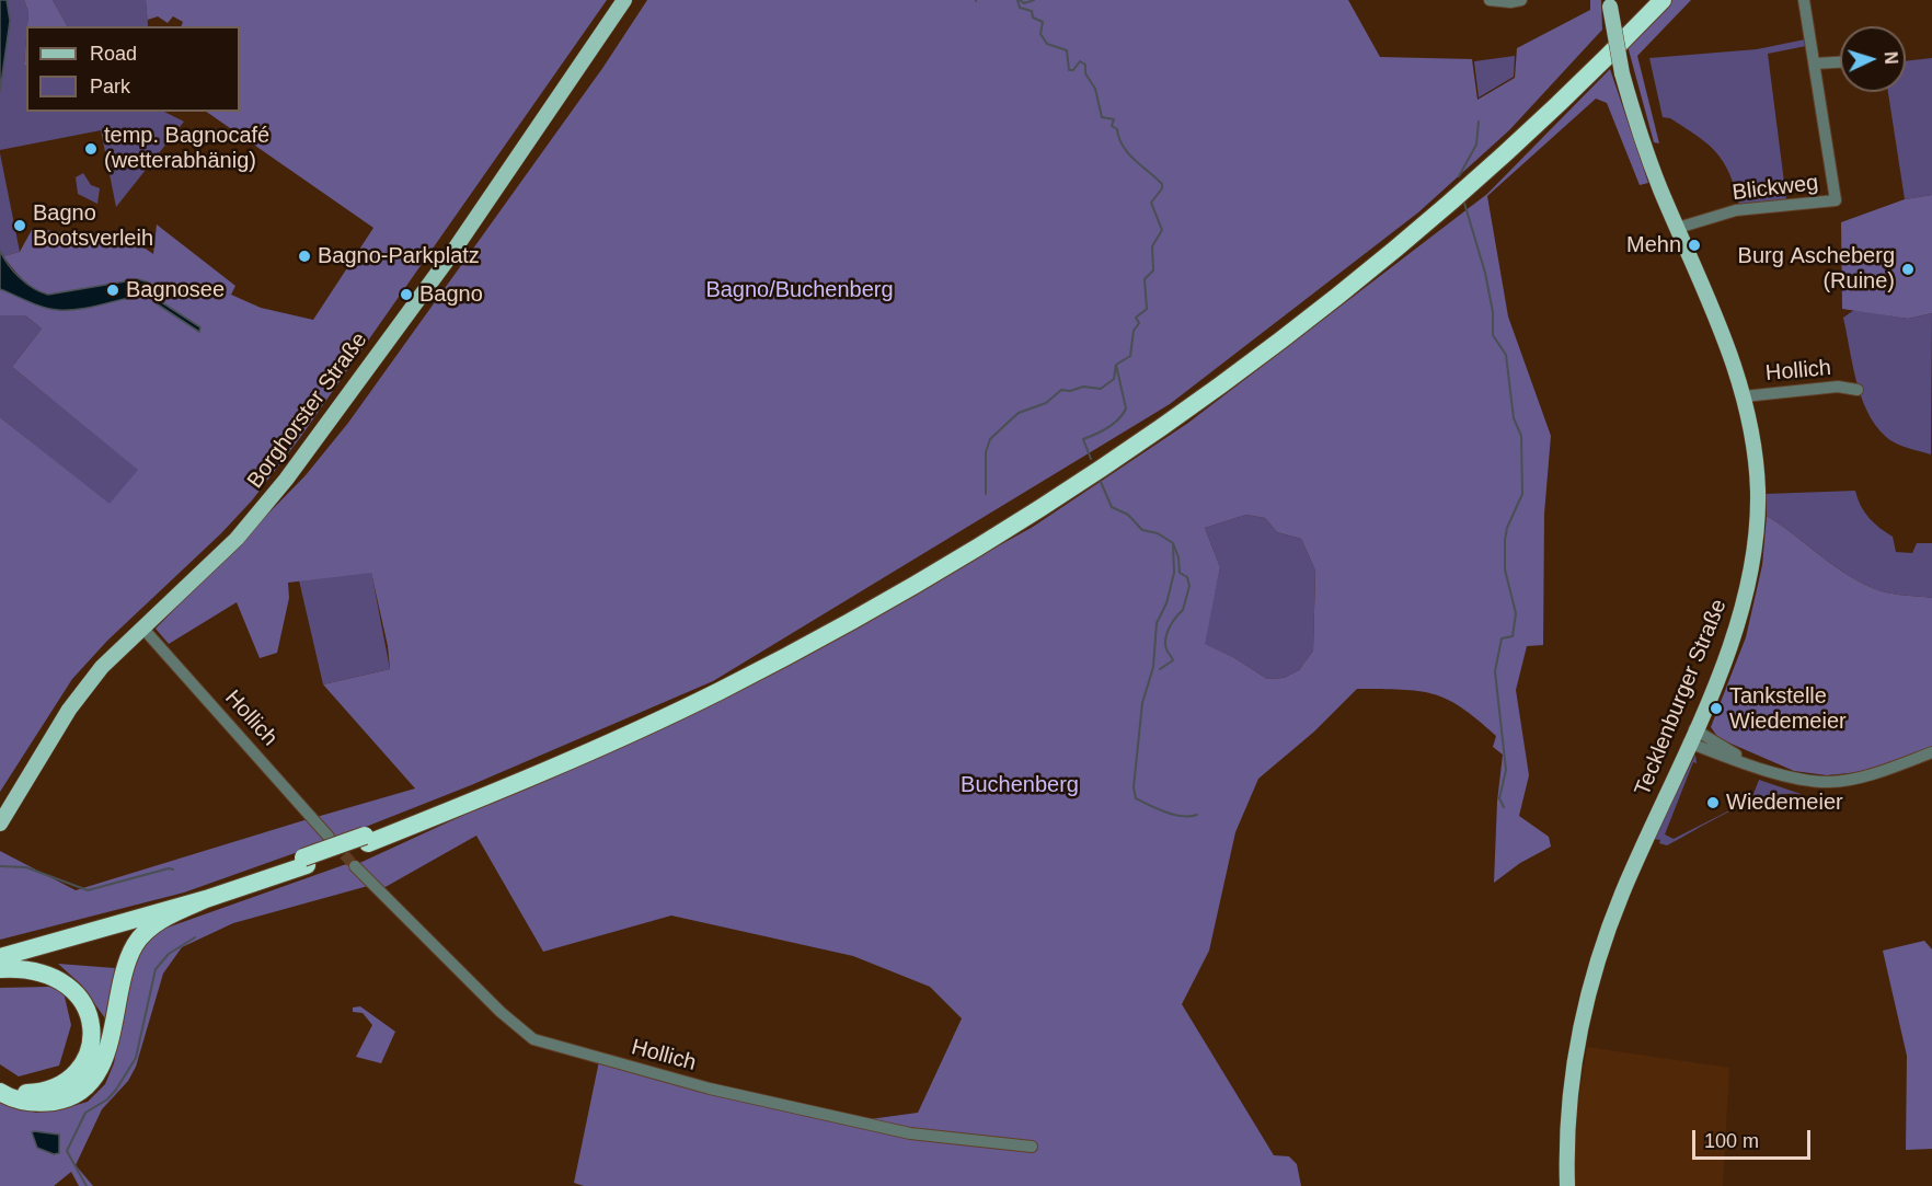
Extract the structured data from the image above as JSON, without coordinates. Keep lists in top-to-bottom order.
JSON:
{
  "streets": {
    "main road": ["Borghorster Straße", "Tecklenburger Straße"],
    "street": ["Blickweg", "Hollich"]
  },
  "crossings": [
    ["Blickweg", "Tecklenburger Straße"],
    ["Hollich", "Borghorster Straße"],
    ["Hollich", "Tecklenburger Straße"]
  ],
  "parks": ["Bagno/Buchenberg", "Buchenberg"],
  "places": [
    "temp. Bagnocafé (wetterabhänig)",
    "Bagno Bootsverleih",
    "Mehn",
    "Bagno-Parkplatz",
    "Burg Ascheberg (Ruine)",
    "Bagnosee",
    "Bagno",
    "Tankstelle Wiedemeier",
    "Wiedemeier"
  ],
  "legend": ["Road", "Park"],
  "scale_bar": "100 m",
  "north": "right"
}
